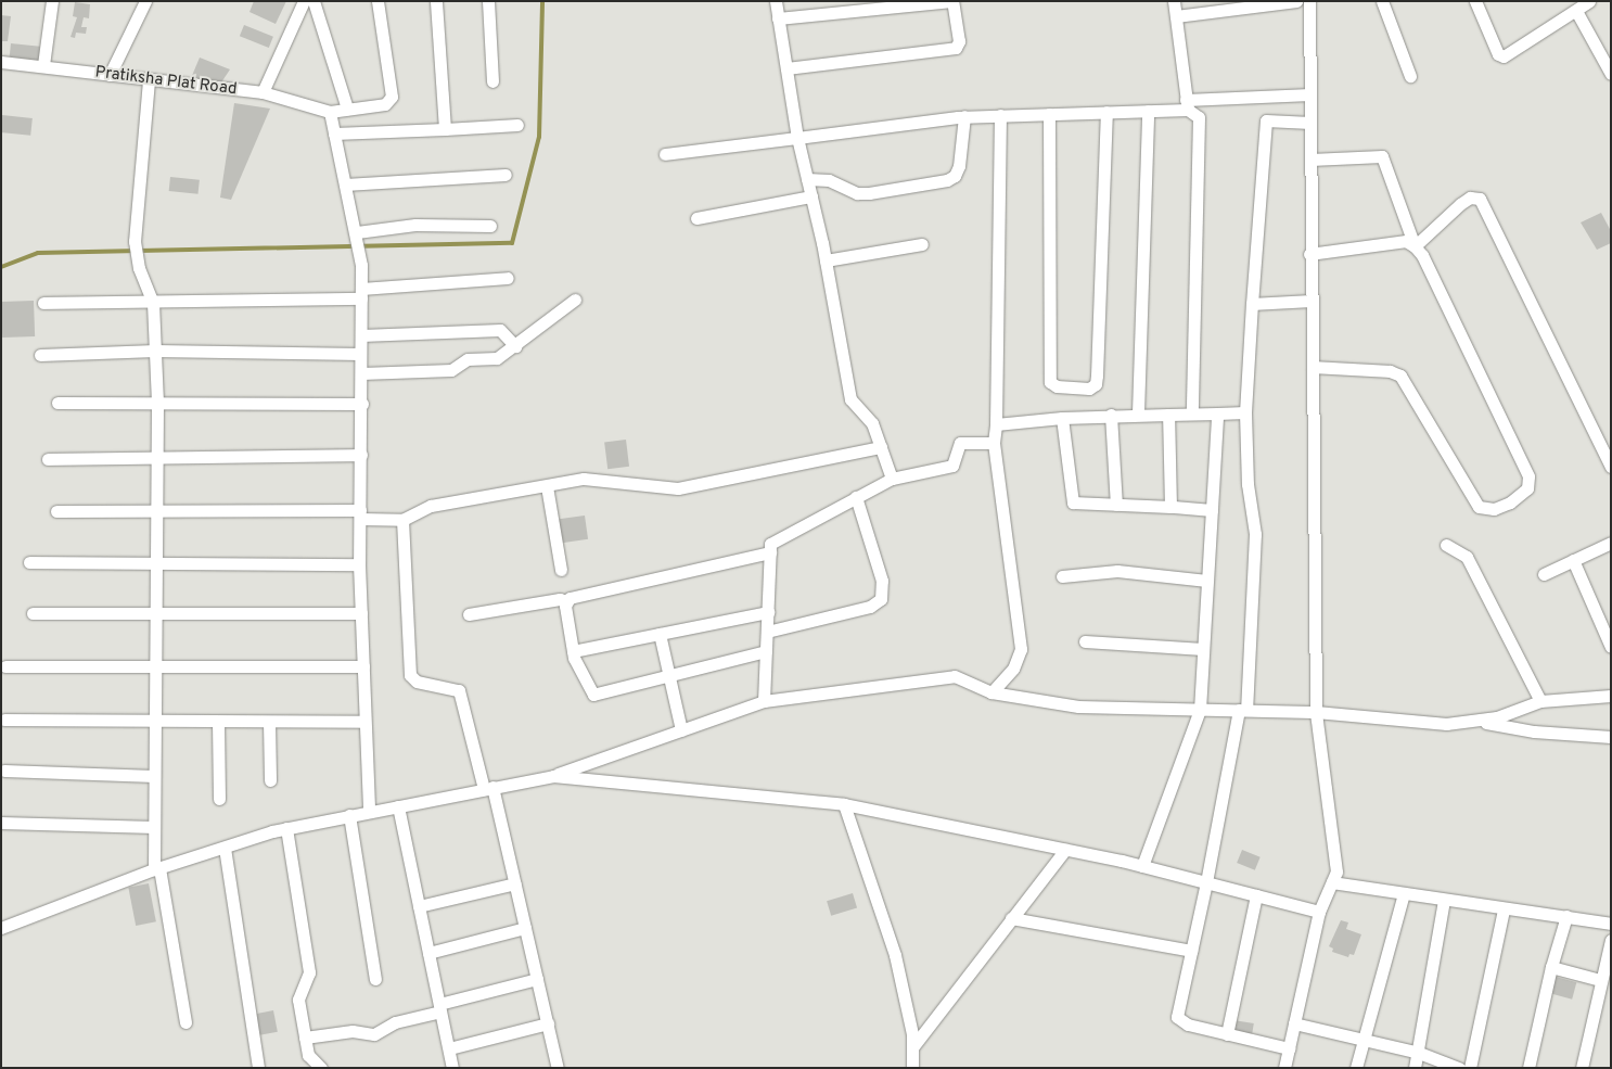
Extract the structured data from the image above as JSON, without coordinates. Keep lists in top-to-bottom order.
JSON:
{
  "streets": {
    "street": ["Pratiksha Plat Road"]
  }
}
